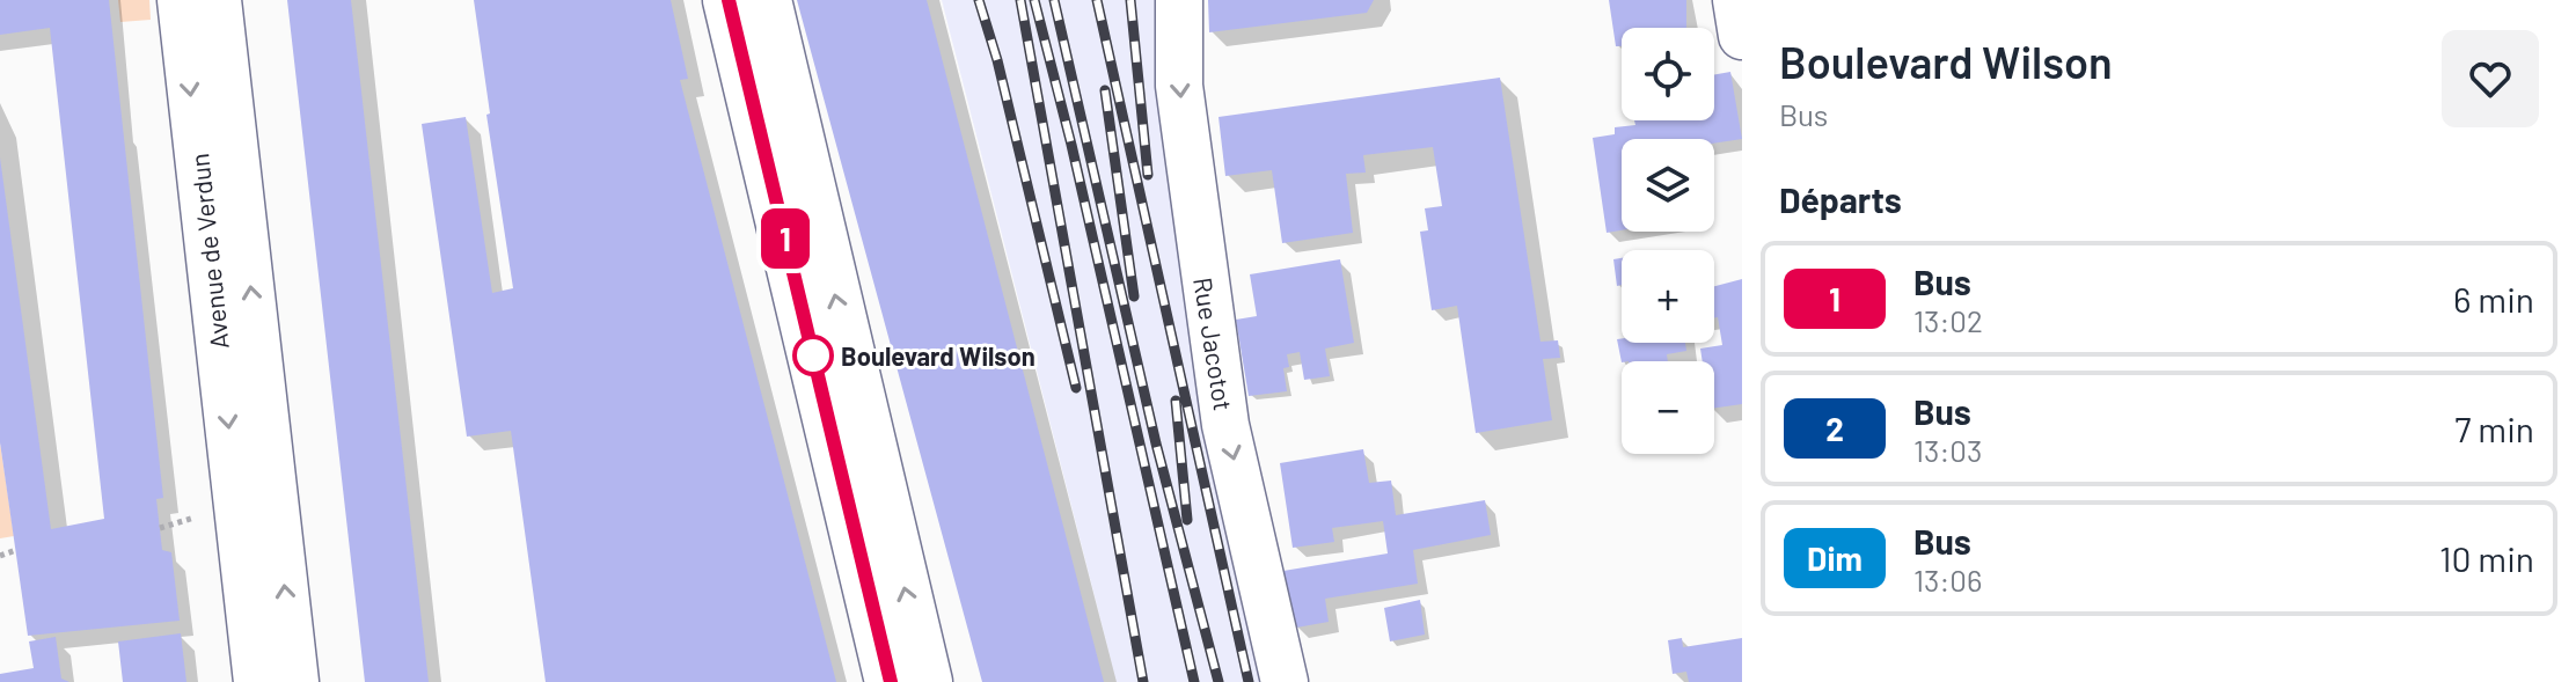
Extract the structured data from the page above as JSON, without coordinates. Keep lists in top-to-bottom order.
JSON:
{
  "streets": {
    "street": ["Avenue de Verdun", "Rue Jacotot"]
  },
  "one_way": ["Rue Jacotot"],
  "places": ["Boulevard Wilson"],
  "lines": ["bus line 1"],
  "page": {
    "on_map": "1",
    "heading": [
      ["Boulevard Wilson", "Bus"],
      "Départs"
    ],
    "map_buttons": ["+", "−"],
    "list": [
      {
        "mark": "1",
        "name": "Bus",
        "note": "13:02",
        "value": "6 min"
      },
      {
        "mark": "2",
        "name": "Bus",
        "note": "13:03",
        "value": "7 min"
      },
      {
        "mark": "Dim",
        "name": "Bus",
        "note": "13:06",
        "value": "10 min"
      }
    ]
  }
}
